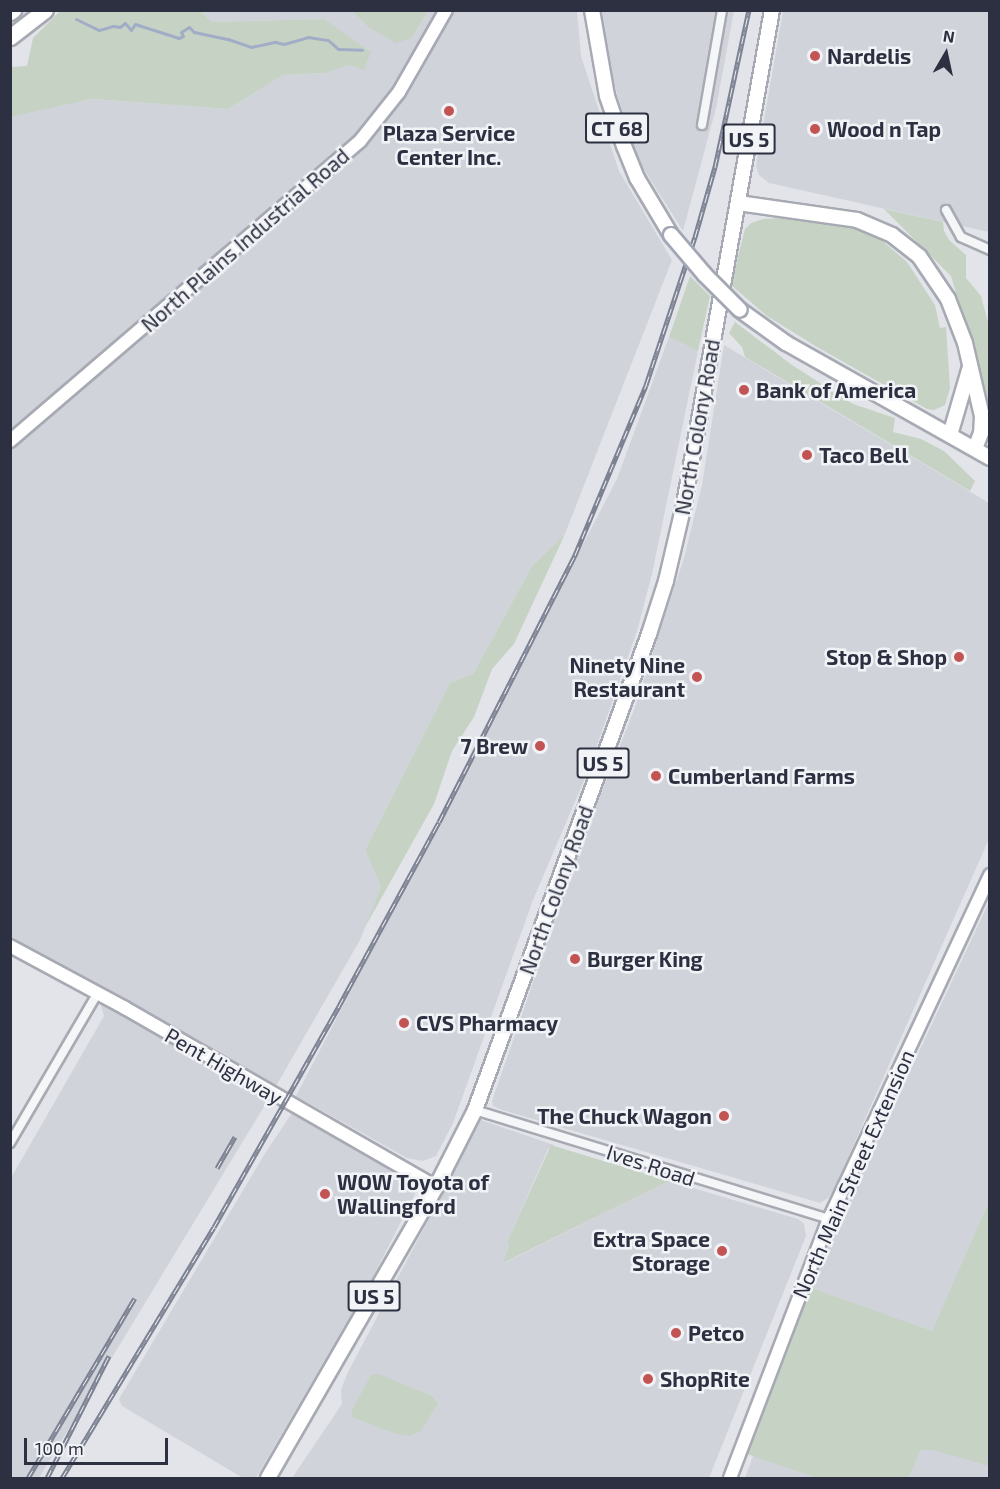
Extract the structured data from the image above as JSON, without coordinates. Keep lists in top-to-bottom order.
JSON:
{
  "streets": {
    "main road": ["CT 68", "US 5", "North Colony Road"],
    "street": [
      "North Plains Industrial Road",
      "Pent Highway",
      "Ives Road",
      "North Main Street Extension"
    ]
  },
  "crossings": [
    ["North Colony Road", "Pent Highway"],
    ["North Colony Road", "Ives Road"],
    ["Ives Road", "North Main Street Extension"]
  ],
  "places": [
    "Nardelis",
    "Plaza Service Center Inc.",
    "Wood n Tap",
    "Bank of America",
    "Taco Bell",
    "Stop & Shop",
    "Ninety Nine Restaurant",
    "7 Brew",
    "Cumberland Farms",
    "Burger King",
    "CVS Pharmacy",
    "The Chuck Wagon",
    "WOW Toyota of Wallingford",
    "Extra Space Storage",
    "Petco",
    "ShopRite"
  ],
  "scale_bar": "100 m",
  "north": "top"
}
